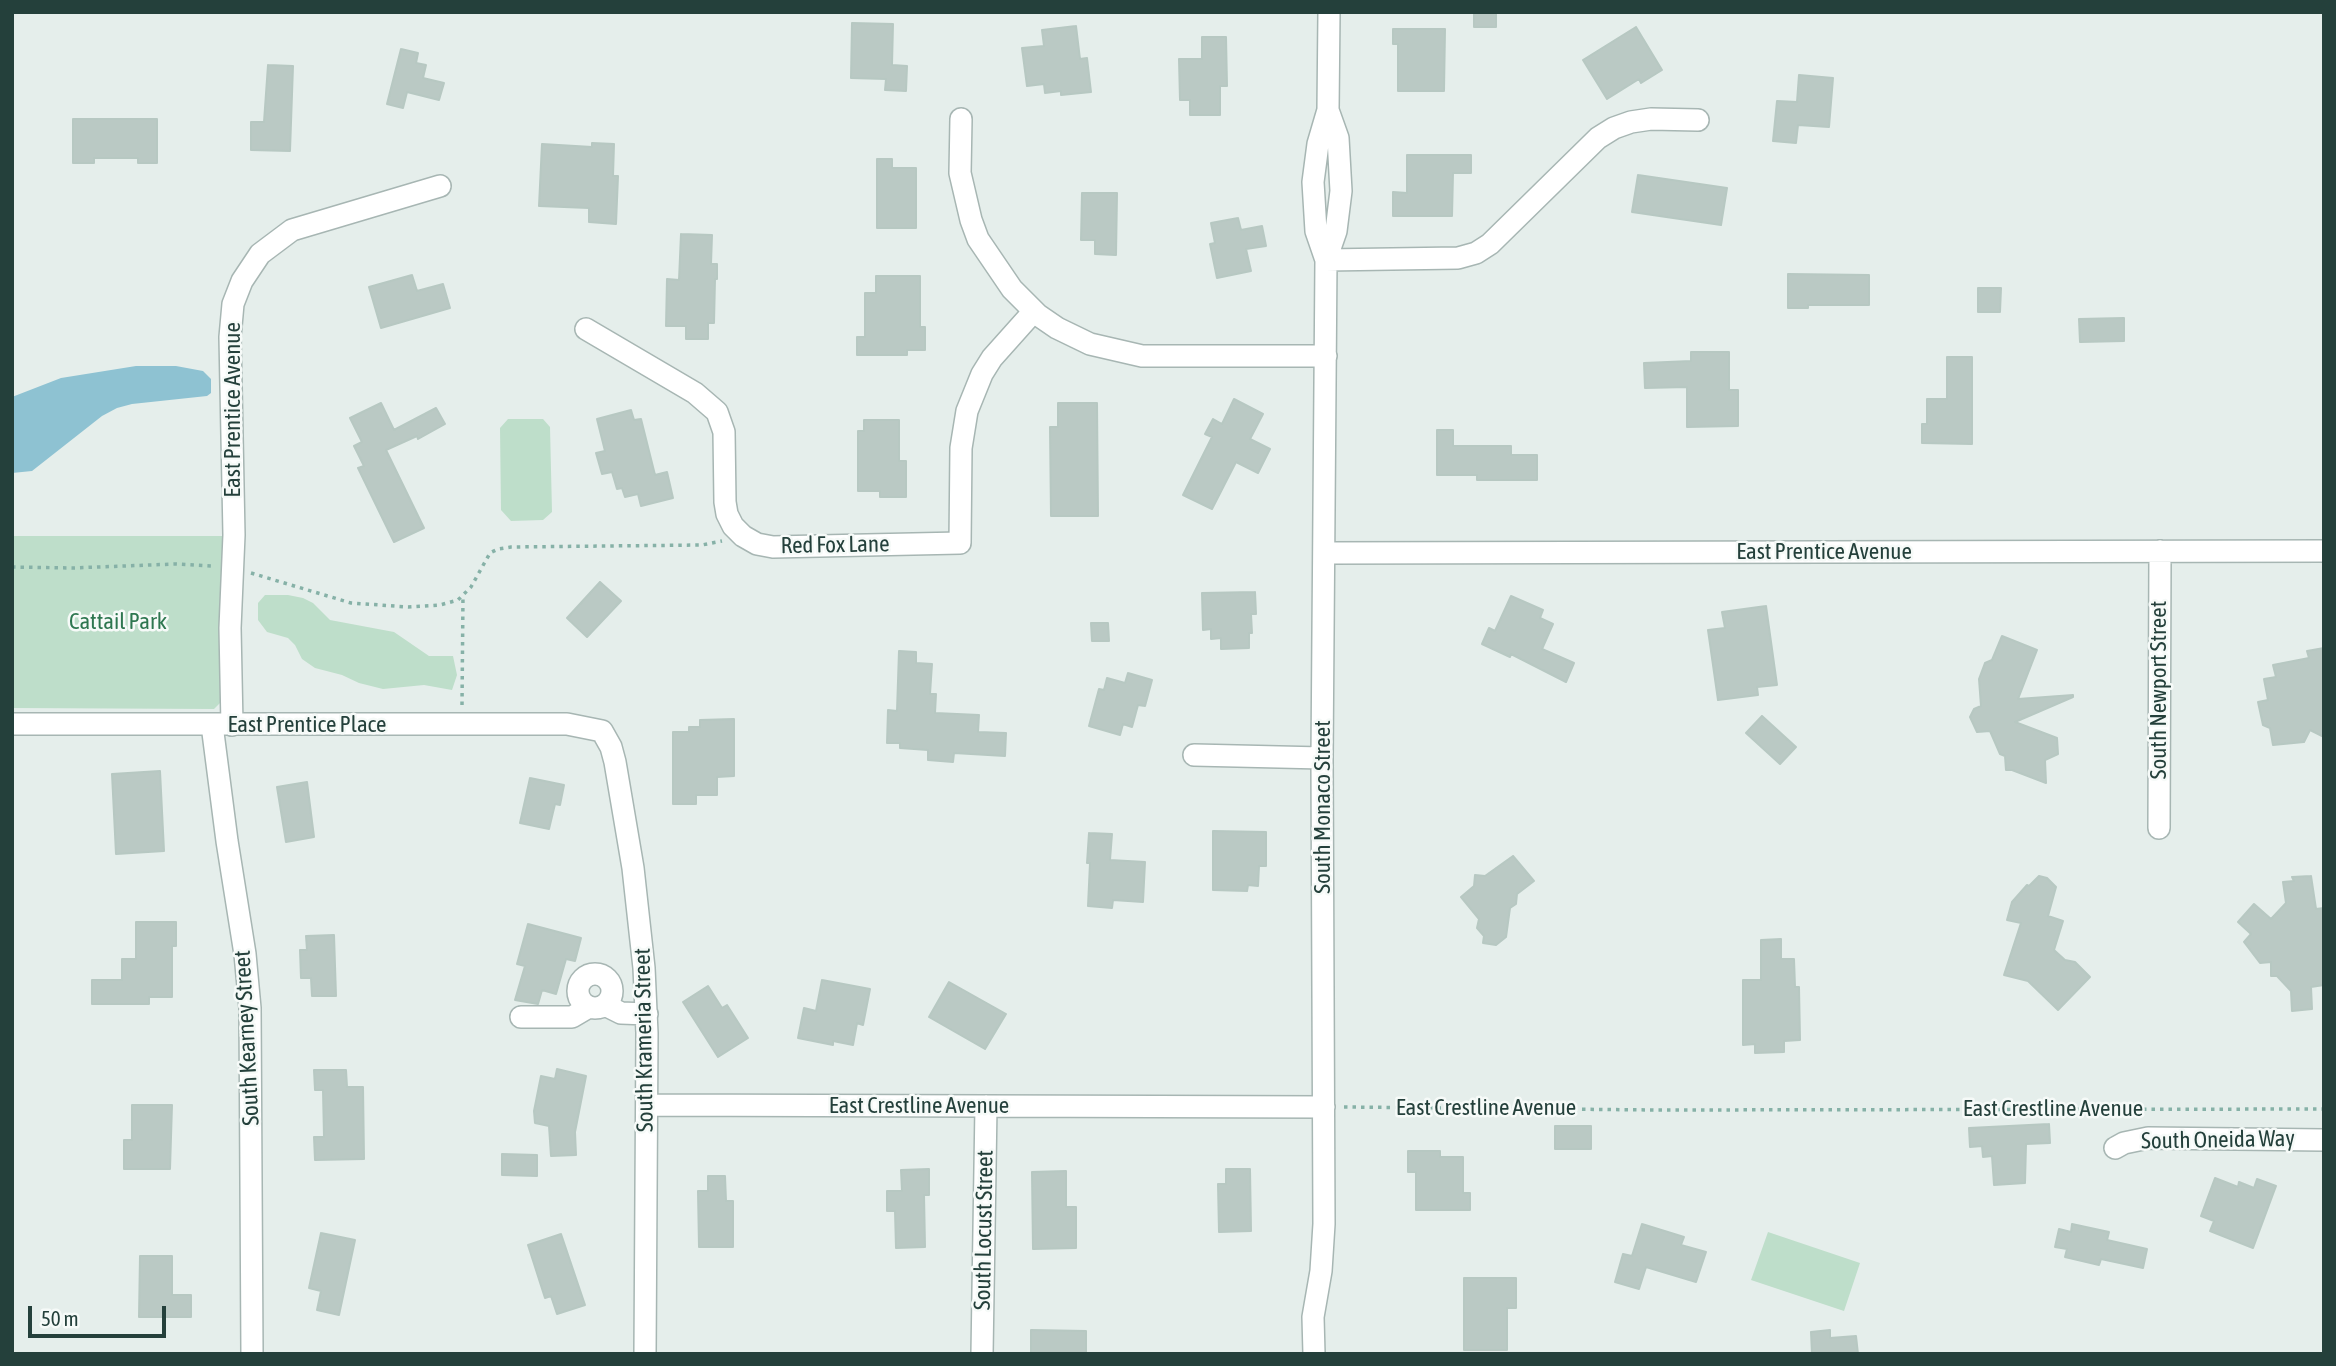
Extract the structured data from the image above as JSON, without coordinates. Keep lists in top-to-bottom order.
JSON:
{
  "streets": {
    "street": [
      "East Prentice Avenue",
      "Red Fox Lane",
      "South Newport Street",
      "East Prentice Place",
      "South Monaco Street",
      "South Kearney Street",
      "South Krameria Street",
      "East Crestline Avenue",
      "South Oneida Way",
      "South Locust Street"
    ]
  },
  "crossings": [
    ["East Prentice Avenue", "South Newport Street"],
    ["East Prentice Avenue", "East Prentice Place"],
    ["East Prentice Avenue", "South Monaco Street"],
    ["East Prentice Avenue", "South Kearney Street"],
    ["East Prentice Place", "South Kearney Street"],
    ["East Prentice Place", "South Krameria Street"],
    ["South Monaco Street", "East Crestline Avenue"],
    ["South Krameria Street", "East Crestline Avenue"],
    ["East Crestline Avenue", "South Locust Street"]
  ],
  "parks": ["Cattail Park"],
  "scale_bar": "50 m"
}
